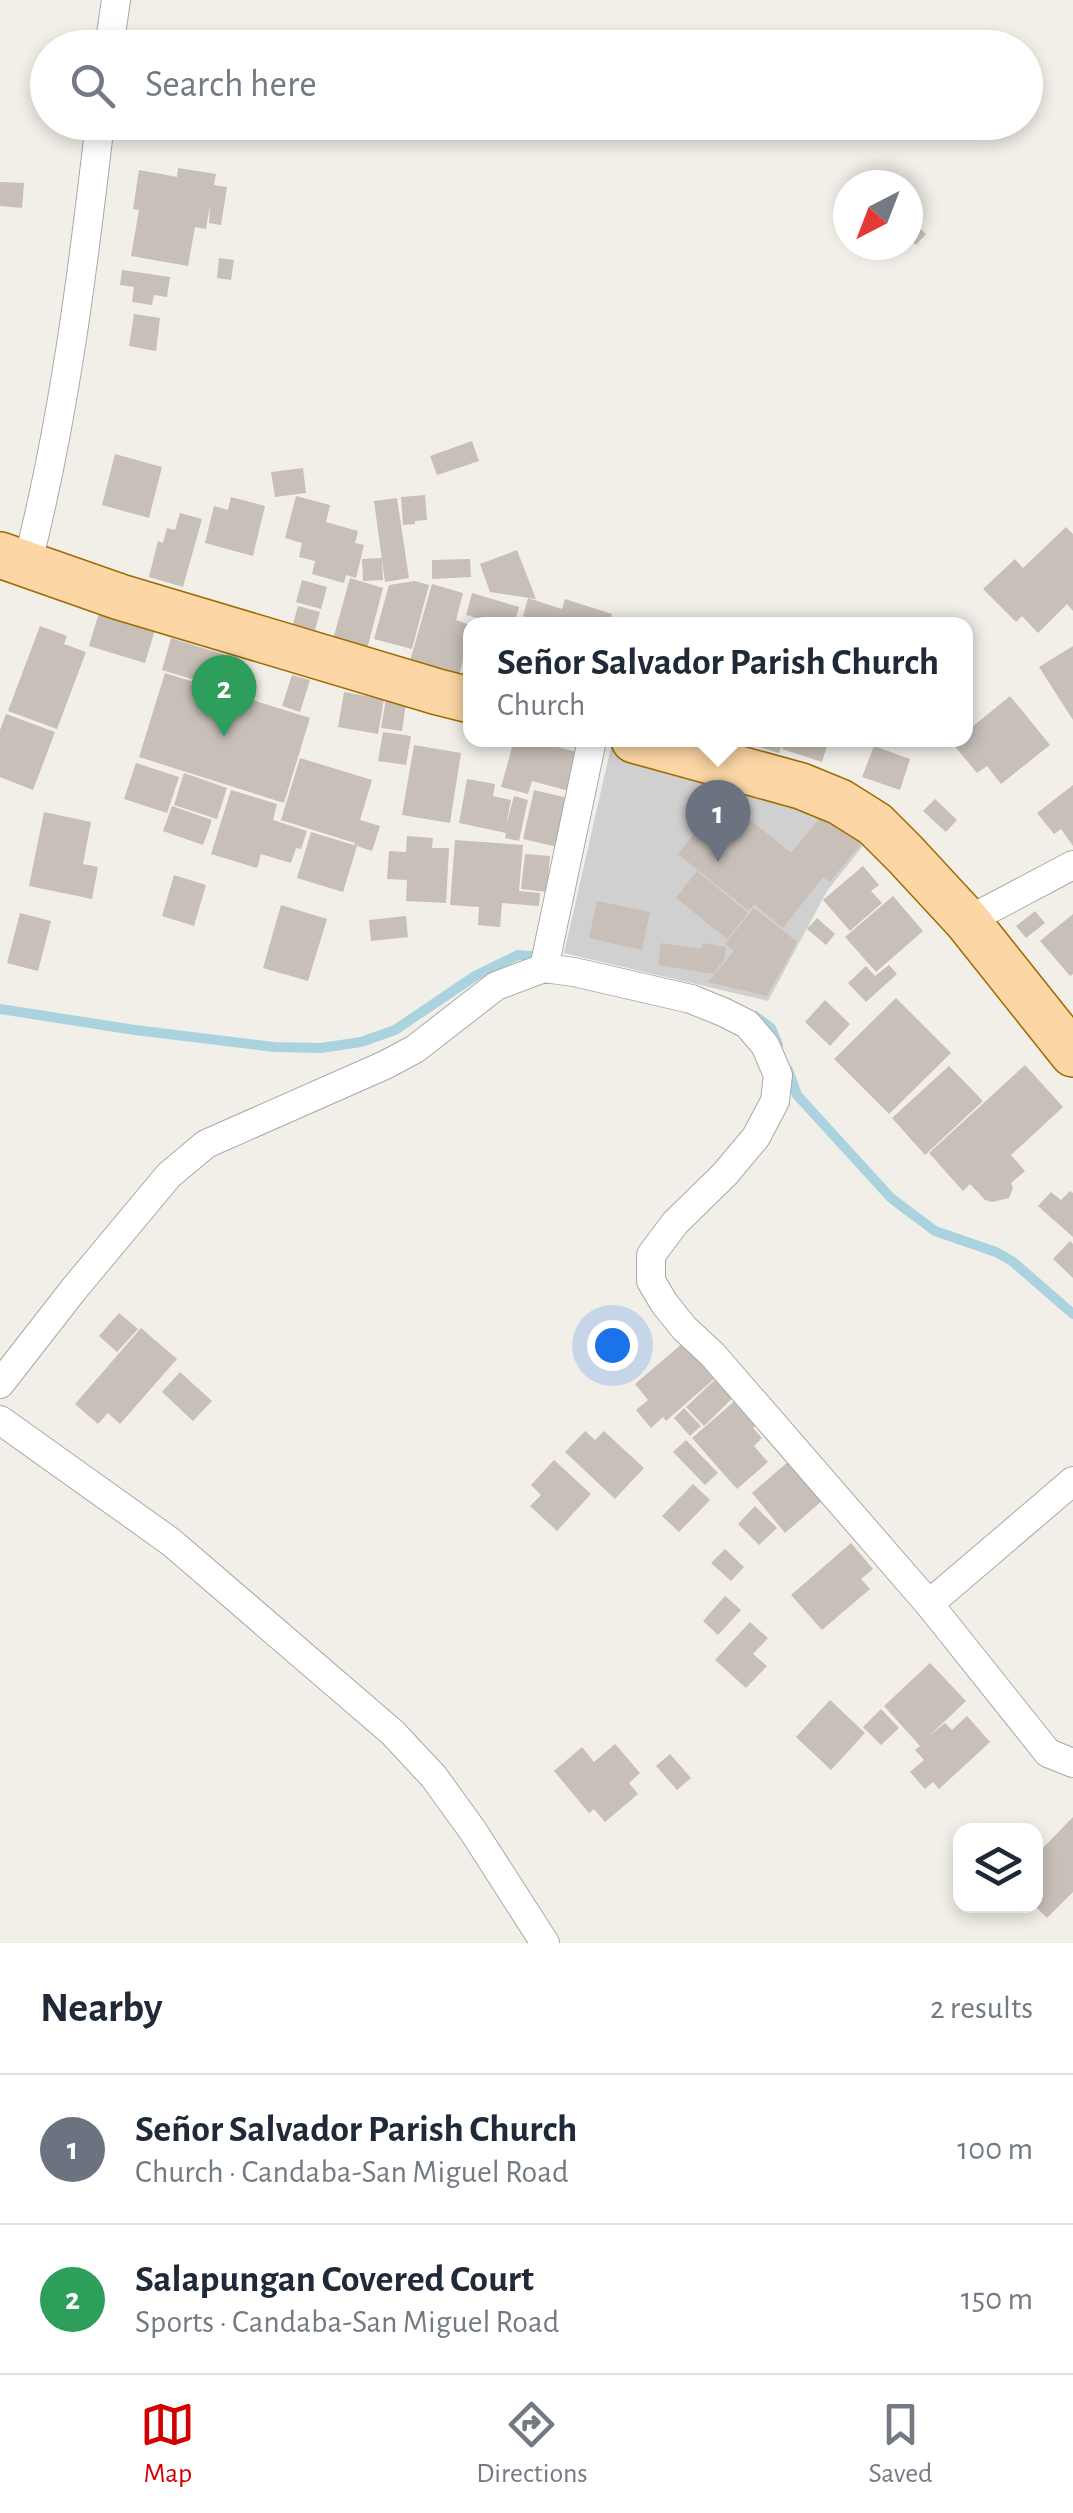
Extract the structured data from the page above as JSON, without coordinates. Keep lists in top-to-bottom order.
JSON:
{
  "north": "bottom left",
  "page": {
    "search": "Search here",
    "popup": ["Señor Salvador Parish Church", "Church"],
    "pins": ["2", "1"],
    "heading": ["Nearby", "2 results"],
    "list": [
      {
        "mark": "1",
        "name": "Señor Salvador Parish Church",
        "note": "Church · Candaba-San Miguel Road",
        "value": "100 m"
      },
      {
        "mark": "2",
        "name": "Salapungan Covered Court",
        "note": "Sports · Candaba-San Miguel Road",
        "value": "150 m"
      }
    ],
    "nav": ["Map", "Directions", "Saved"]
  }
}
